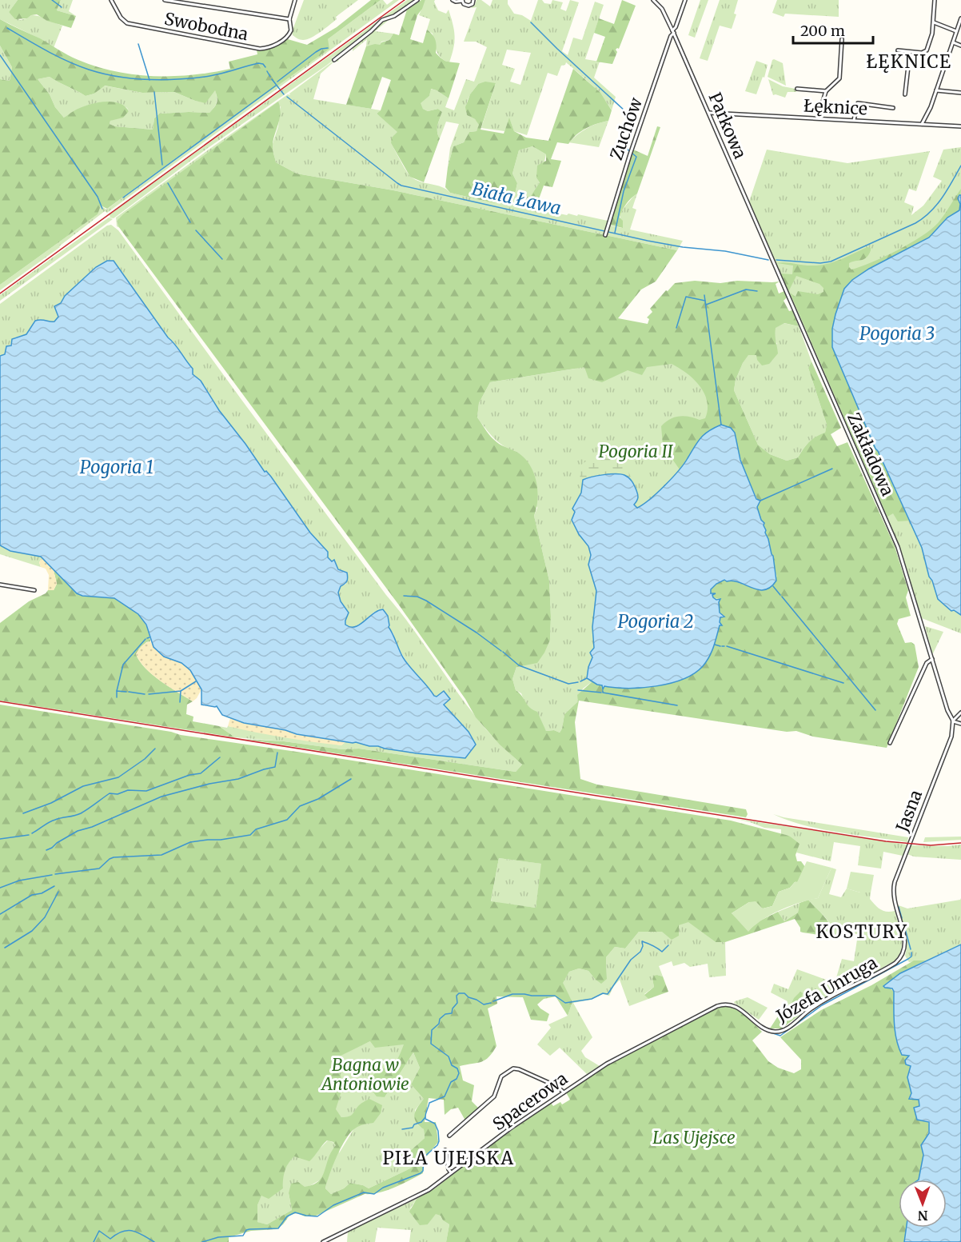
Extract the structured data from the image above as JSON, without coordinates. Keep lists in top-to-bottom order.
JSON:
{
  "streets": {
    "street": [
      "Swobodna",
      "Łęknice",
      "Parkowa",
      "Zuchów",
      "Zakładowa",
      "Jasna",
      "Józefa Unruga",
      "Spacerowa"
    ]
  },
  "crossings": [
    ["Łęknice", "Parkowa"],
    ["Parkowa", "Zuchów"],
    ["Parkowa", "Zakładowa"],
    ["Zakładowa", "Jasna"],
    ["Jasna", "Józefa Unruga"],
    ["Józefa Unruga", "Spacerowa"]
  ],
  "districts": ["ŁĘKNICE", "KOSTURY", "PIŁA UJEJSKA"],
  "water": [
    "Biała Ława",
    "Pogoria 3",
    "Pogoria 1",
    "Pogoria 2"
  ],
  "parks": ["Pogoria II", "Bagna w Antoniowie", "Las Ujejsce"],
  "scale_bar": "200 m",
  "north": "bottom"
}
